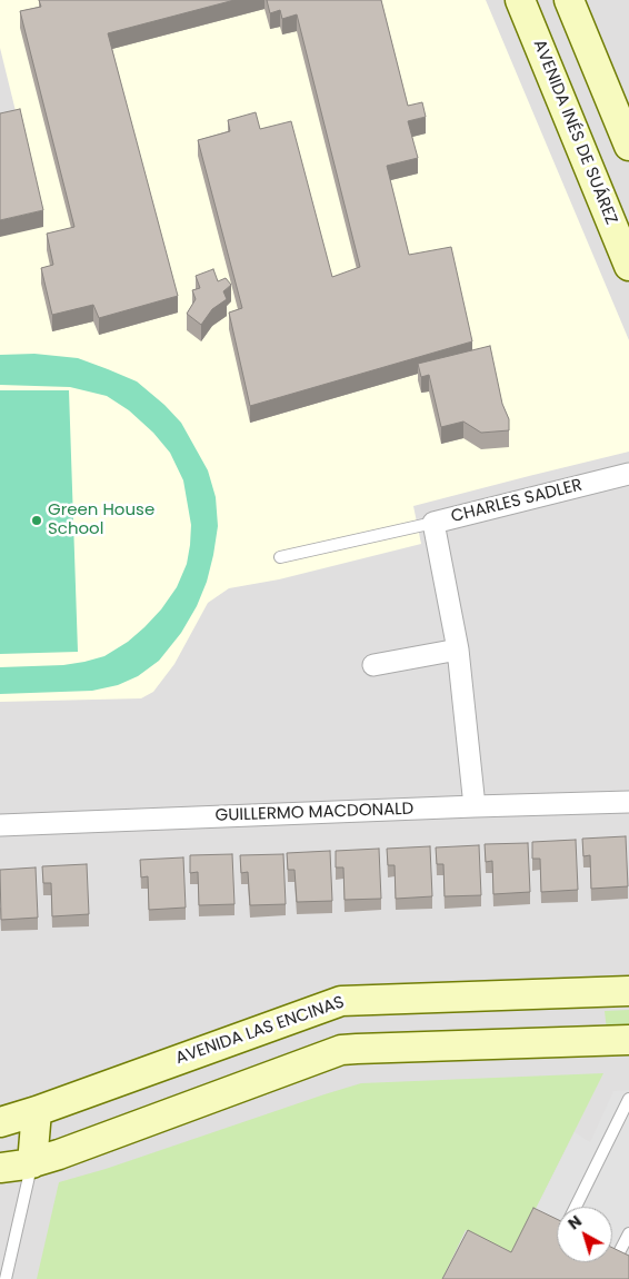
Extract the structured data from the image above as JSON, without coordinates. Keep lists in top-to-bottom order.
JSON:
{
  "streets": {
    "street": [
      "AVENIDA INÉS DE SUÁREZ",
      "CHARLES SADLER",
      "GUILLERMO MACDONALD",
      "AVENIDA LAS ENCINAS"
    ]
  },
  "crossings": [
    ["CHARLES SADLER", "GUILLERMO MACDONALD"]
  ],
  "places": ["Green House School"],
  "north": "top left"
}
